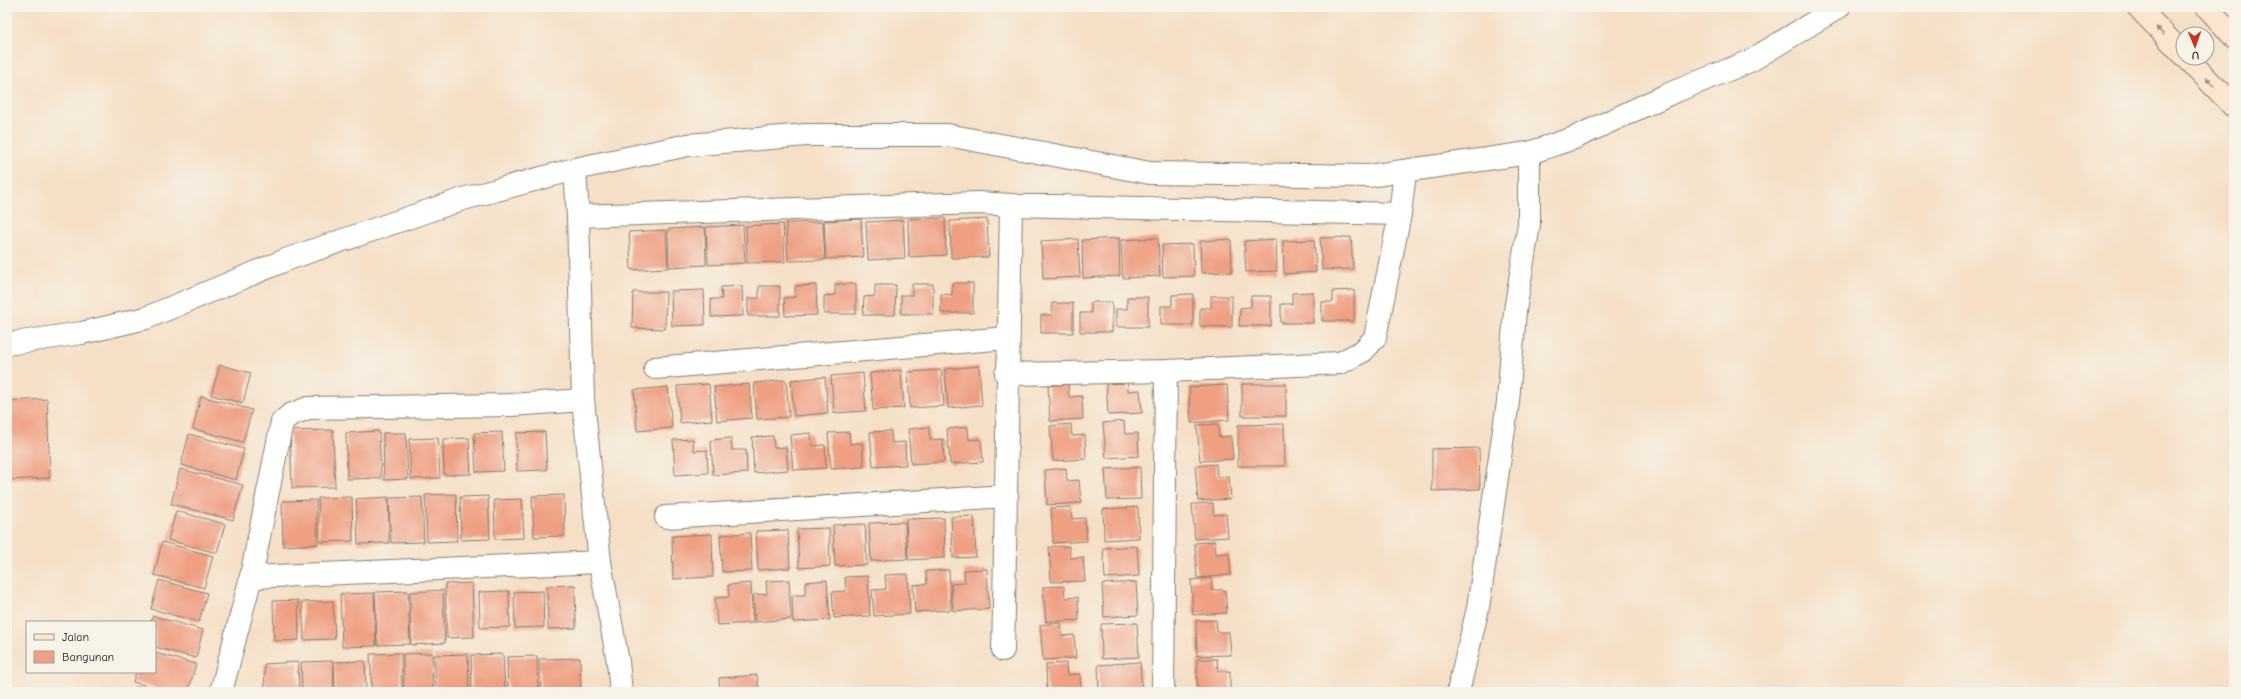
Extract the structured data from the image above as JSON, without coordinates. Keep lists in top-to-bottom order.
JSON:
{
  "legend": ["Jalan", "Bangunan"],
  "north": "bottom"
}
